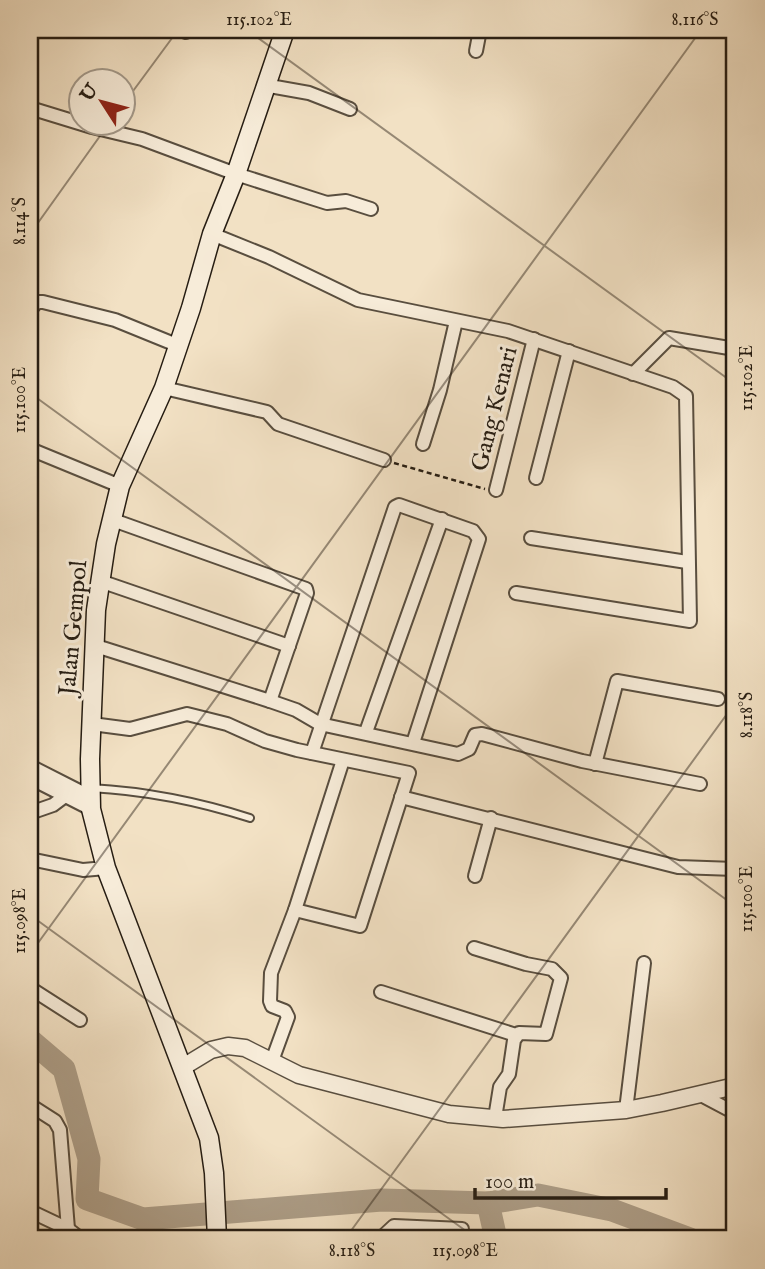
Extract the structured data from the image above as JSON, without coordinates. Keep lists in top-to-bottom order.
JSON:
{
  "streets": {
    "main road": ["Jalan Gempol"],
    "street": ["Gang Kenari"]
  },
  "scale_bar": "100 m",
  "north": "top left",
  "coordinates": [
    "115.102°E",
    "8.116°S",
    "8.114°S",
    "115.100°E",
    "8.118°S",
    "115.098°E"
  ]
}
